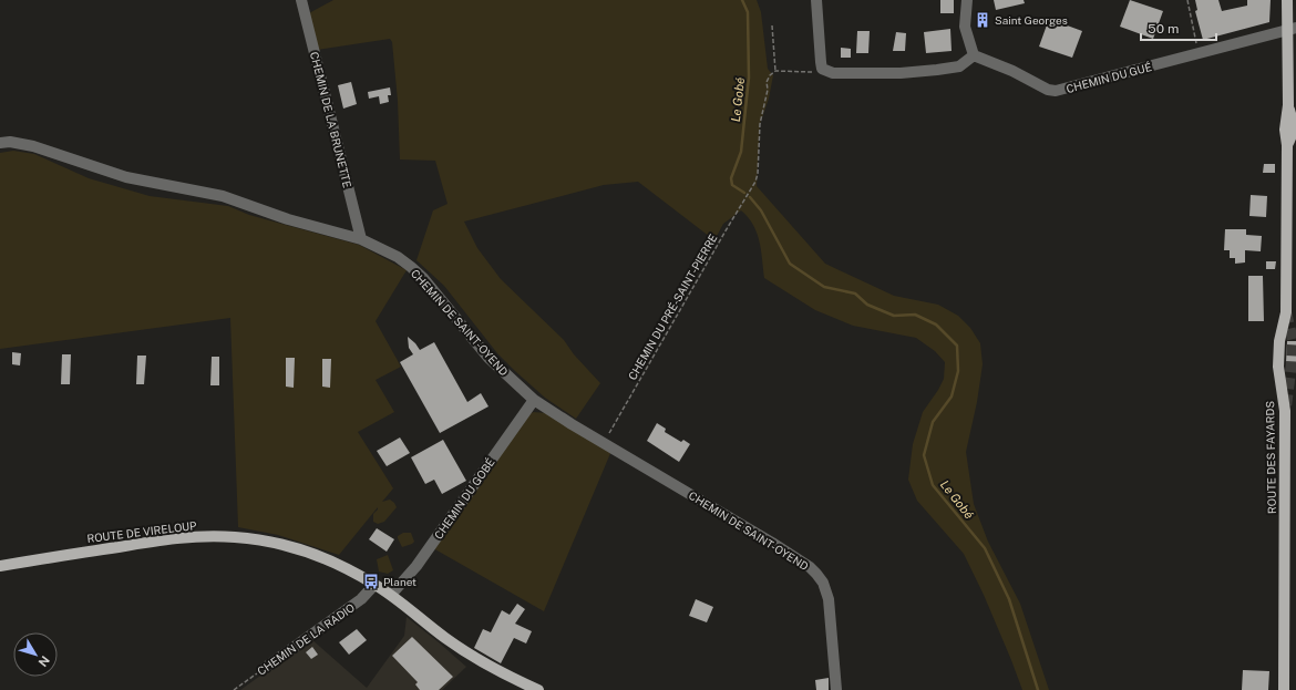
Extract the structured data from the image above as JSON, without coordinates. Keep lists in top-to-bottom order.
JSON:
{
  "streets": {
    "main road": ["ROUTE DES FAYARDS", "ROUTE DE VIRELOUP"],
    "street": [
      "CHEMIN DU GUÉ",
      "CHEMIN DE LA BRUNETTE",
      "CHEMIN DE SAINT-OYEND",
      "CHEMIN DU GOBÉ",
      "CHEMIN DE LA RADIO"
    ],
    "path": ["CHEMIN DU PRÉ-SAINT-PIERRE"]
  },
  "crossings": [
    ["CHEMIN DU GUÉ", "ROUTE DES FAYARDS"],
    ["CHEMIN DE LA BRUNETTE", "CHEMIN DE SAINT-OYEND"],
    ["CHEMIN DU PRÉ-SAINT-PIERRE", "CHEMIN DE SAINT-OYEND"],
    ["CHEMIN DE SAINT-OYEND", "CHEMIN DU GOBÉ"],
    ["CHEMIN DU GOBÉ", "ROUTE DE VIRELOUP"],
    ["ROUTE DE VIRELOUP", "CHEMIN DE LA RADIO"]
  ],
  "water": ["Le Gobé"],
  "places": {
    "building": ["Saint Georges"],
    "bus stop": ["Planet"]
  },
  "scale_bar": "50 m",
  "north": "bottom right"
}
